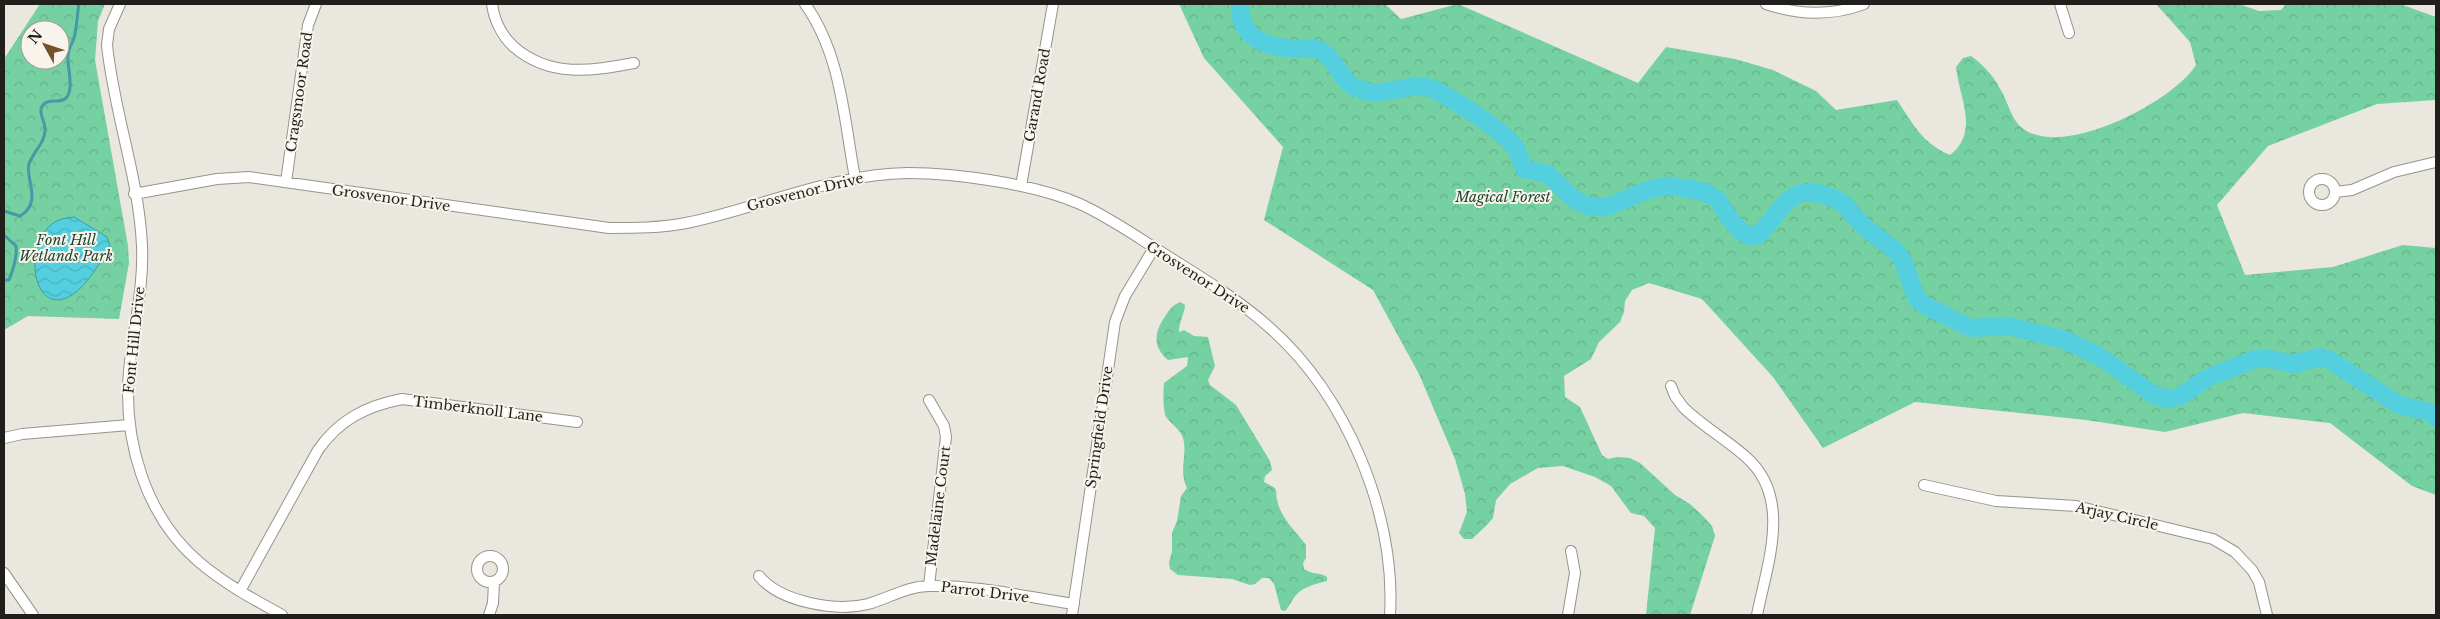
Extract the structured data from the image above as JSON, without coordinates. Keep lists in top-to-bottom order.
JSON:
{
  "streets": {
    "street": [
      "Cragsmoor Road",
      "Garand Road",
      "Grosvenor Drive",
      "Font Hill Drive",
      "Timberknoll Lane",
      "Springfield Drive",
      "Madelaine Court",
      "Arjay Circle",
      "Parrot Drive"
    ]
  },
  "crossings": [
    ["Cragsmoor Road", "Grosvenor Drive"],
    ["Garand Road", "Grosvenor Drive"],
    ["Grosvenor Drive", "Font Hill Drive"],
    ["Grosvenor Drive", "Springfield Drive"],
    ["Font Hill Drive", "Timberknoll Lane"],
    ["Springfield Drive", "Parrot Drive"],
    ["Madelaine Court", "Parrot Drive"]
  ],
  "parks": ["Magical Forest", "Font Hill Wetlands Park"],
  "north": "top left"
}
